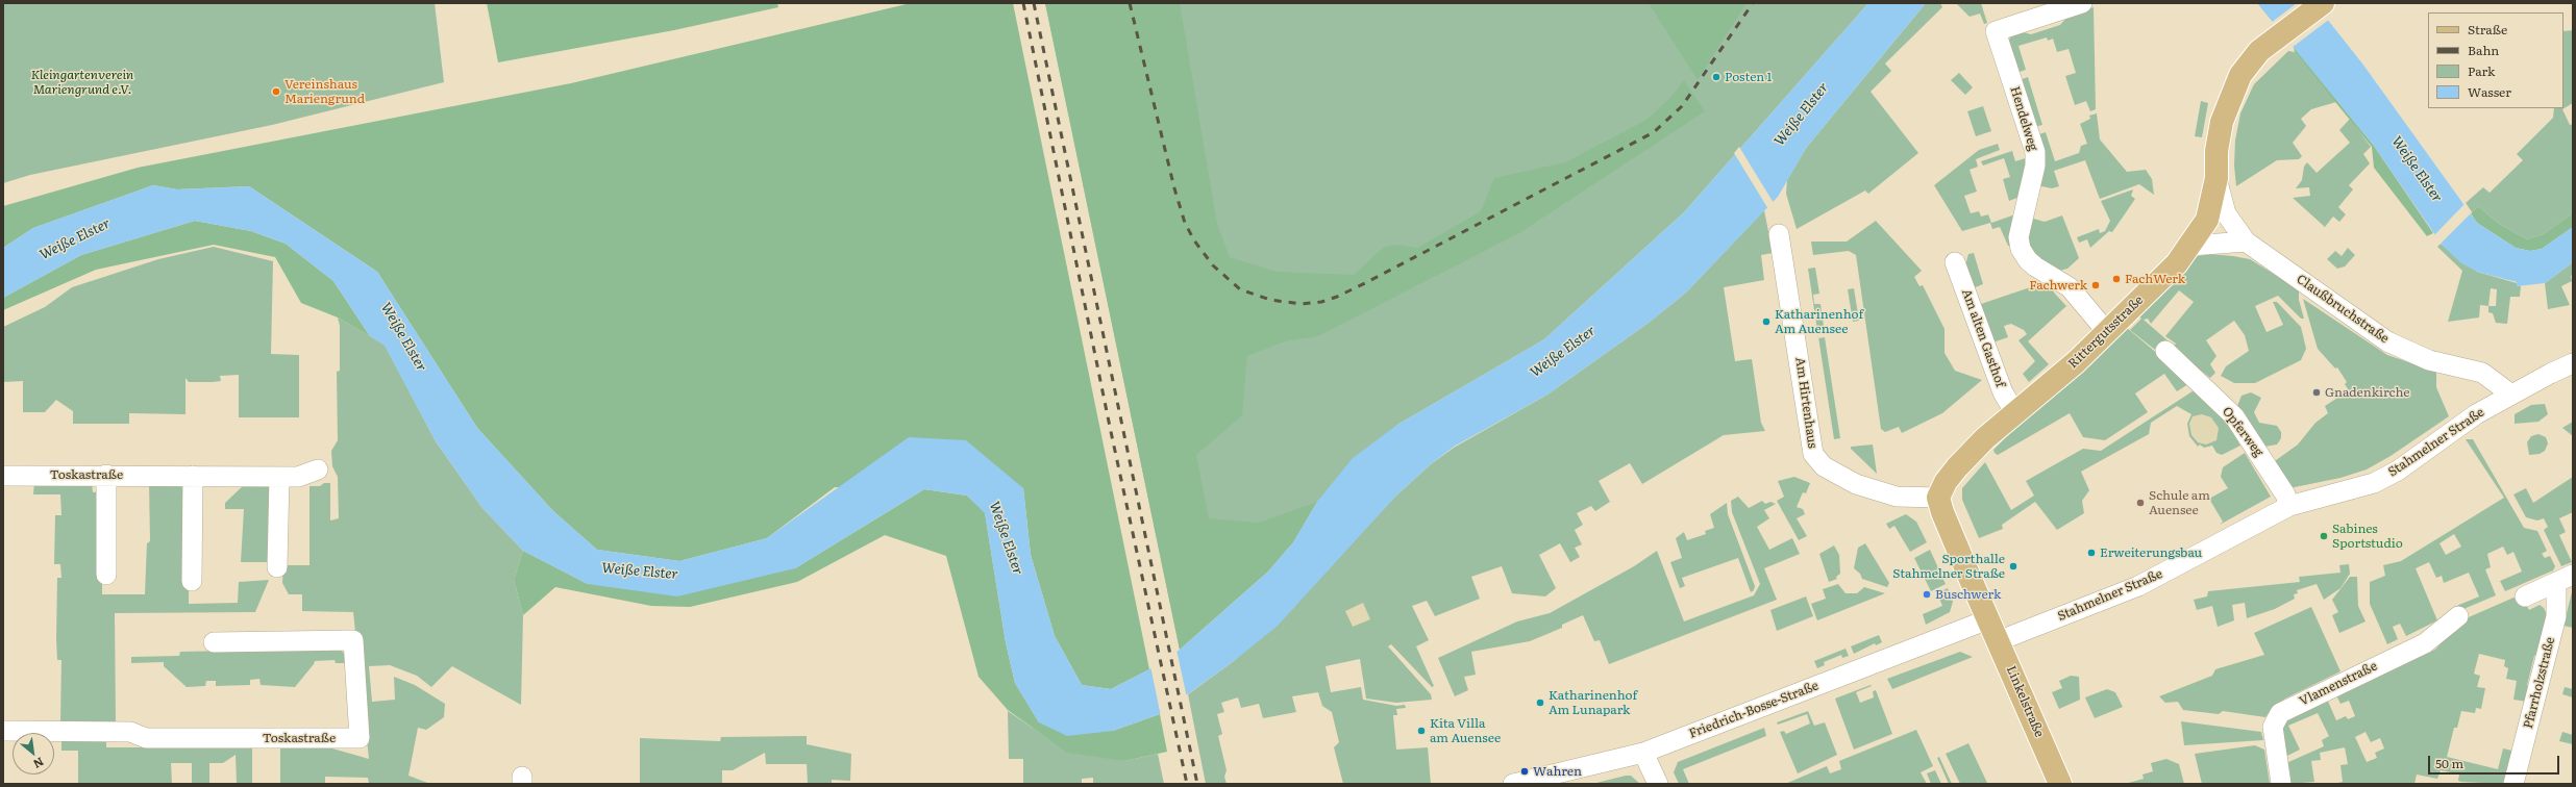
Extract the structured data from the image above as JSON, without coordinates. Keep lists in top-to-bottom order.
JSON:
{
  "streets": {
    "main road": ["Rittergutsstraße", "Linkelstraße"],
    "street": [
      "Hendelweg",
      "Claußbruchstraße",
      "Am alten Gasthof",
      "Am Hirtenhaus",
      "Opferweg",
      "Stahmelner Straße",
      "Toskastraße",
      "Pfarrholzstraße",
      "Vlamenstraße",
      "Friedrich-Bosse-Straße"
    ]
  },
  "crossings": [
    ["Hendelweg", "Rittergutsstraße"],
    ["Claußbruchstraße", "Rittergutsstraße"],
    ["Claußbruchstraße", "Stahmelner Straße"],
    ["Rittergutsstraße", "Am alten Gasthof"],
    ["Rittergutsstraße", "Am Hirtenhaus"],
    ["Opferweg", "Stahmelner Straße"],
    ["Stahmelner Straße", "Linkelstraße"],
    ["Linkelstraße", "Friedrich-Bosse-Straße"]
  ],
  "water": ["Weiße Elster"],
  "parks": ["Kleingartenverein Mariengrund e.V."],
  "places": [
    "Posten 1",
    "Vereinshaus Mariengrund",
    "FachWerk",
    "Fachwerk",
    "Katharinenhof Am Auensee",
    "Gnadenkirche",
    "Schule am Auensee",
    "Sabines Sportstudio",
    "Erweiterungsbau",
    "Sporthalle Stahmelner Straße",
    "Buschwerk",
    "Katharinenhof Am Lunapark",
    "Kita Villa am Auensee",
    "Wahren"
  ],
  "legend": [
    "Straße",
    "Bahn",
    "Park",
    "Wasser"
  ],
  "scale_bar": "50 m",
  "north": "bottom right"
}
